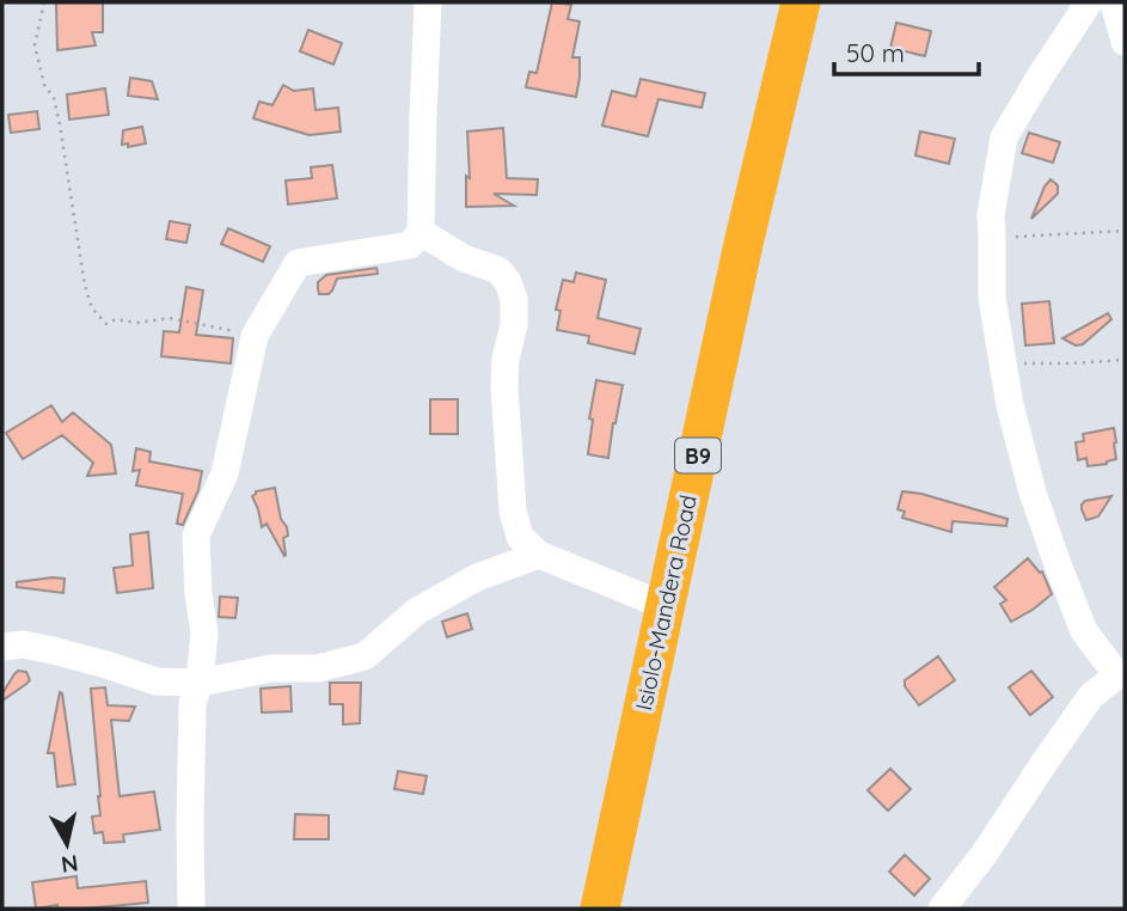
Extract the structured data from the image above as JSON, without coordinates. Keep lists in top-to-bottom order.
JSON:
{
  "streets": {
    "highway": ["B9", "Isiolo-Mandera Road"]
  },
  "scale_bar": "50 m",
  "north": "bottom"
}
